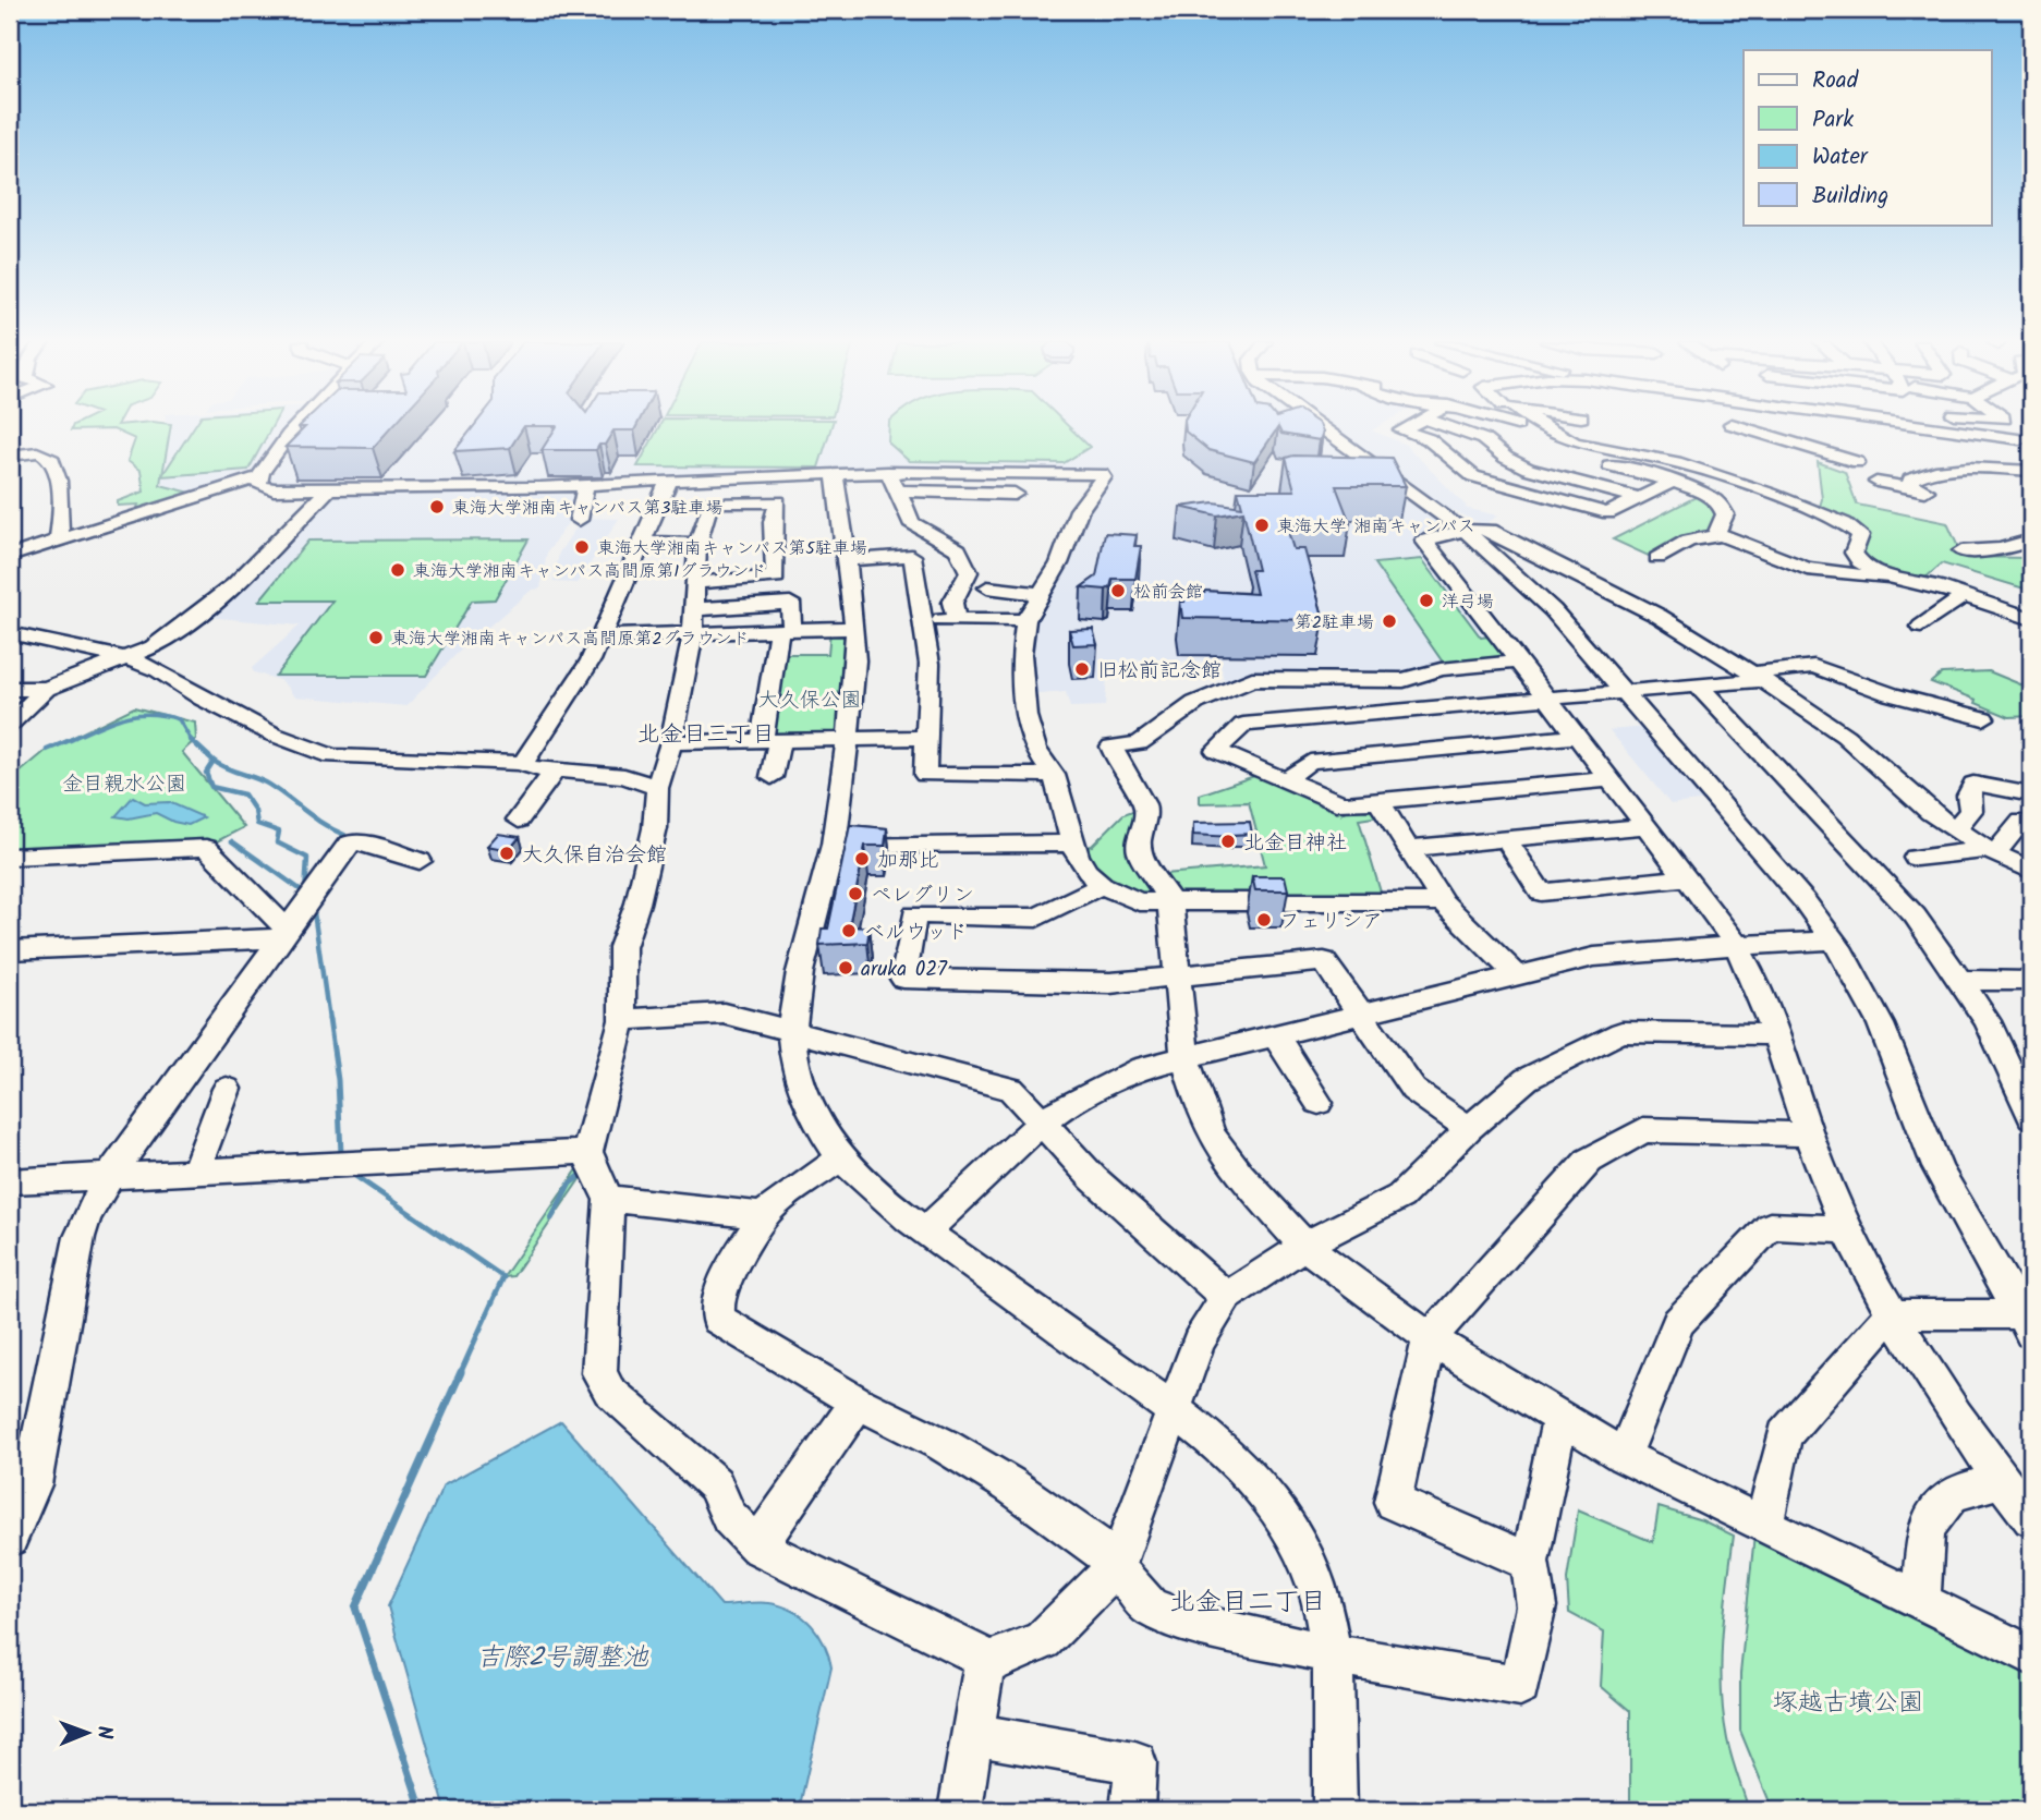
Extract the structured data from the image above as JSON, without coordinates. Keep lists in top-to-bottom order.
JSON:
{
  "districts": ["北金目三丁目", "北金目二丁目"],
  "water": ["吉際2号調整池"],
  "parks": ["大久保公園", "金目親水公園", "塚越古墳公園"],
  "places": [
    "東海大学湘南キャンパス第3駐車場",
    "東海大学 湘南キャンパス",
    "東海大学湘南キャンパス第5駐車場",
    "東海大学湘南キャンパス高間原第1グラウンド",
    "松前会館",
    "洋弓場",
    "第2駐車場",
    "東海大学湘南キャンパス高間原第2グラウンド",
    "旧松前記念館",
    "北金目神社",
    "大久保自治会館",
    "加那比",
    "ペレグリン",
    "フェリシア",
    "ベルウッド",
    "aruka 027"
  ],
  "legend": [
    "Road",
    "Park",
    "Water",
    "Building"
  ],
  "north": "right"
}
